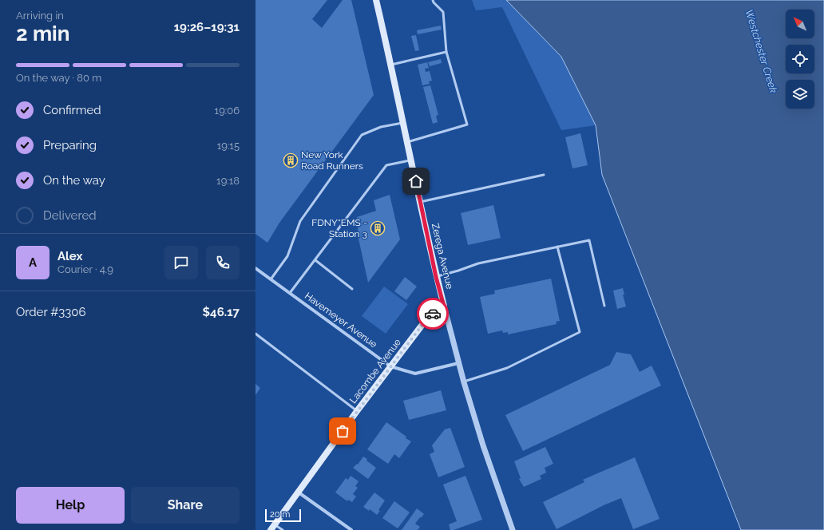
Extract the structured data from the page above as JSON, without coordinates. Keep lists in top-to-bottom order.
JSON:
{
  "streets": {
    "main road": ["Zerega Avenue", "Lacombe Avenue"],
    "street": ["Havemeyer Avenue"]
  },
  "crossings": [
    ["Zerega Avenue", "Havemeyer Avenue"],
    ["Zerega Avenue", "Lacombe Avenue"],
    ["Havemeyer Avenue", "Lacombe Avenue"]
  ],
  "water": ["Westchester Creek"],
  "places": {
    "building": ["New York Road Runners", "FDNY*EMS - Station 3"]
  },
  "scale_bar": "20 m",
  "north": "top left",
  "page": {
    "heading": ["2 min", "Arriving in", "19:26–19:31"],
    "panel": [
      "Alex",
      "Courier · 4.9",
      "Order #3306",
      "$46.17"
    ],
    "bar": "On the way · 80 m",
    "list": [
      ["Confirmed", "19:06"],
      ["Preparing", "19:15"],
      ["On the way", "19:18"],
      "Delivered"
    ],
    "round": "A",
    "buttons": ["Help", "Share"],
    "scale": "20 m"
  }
}
